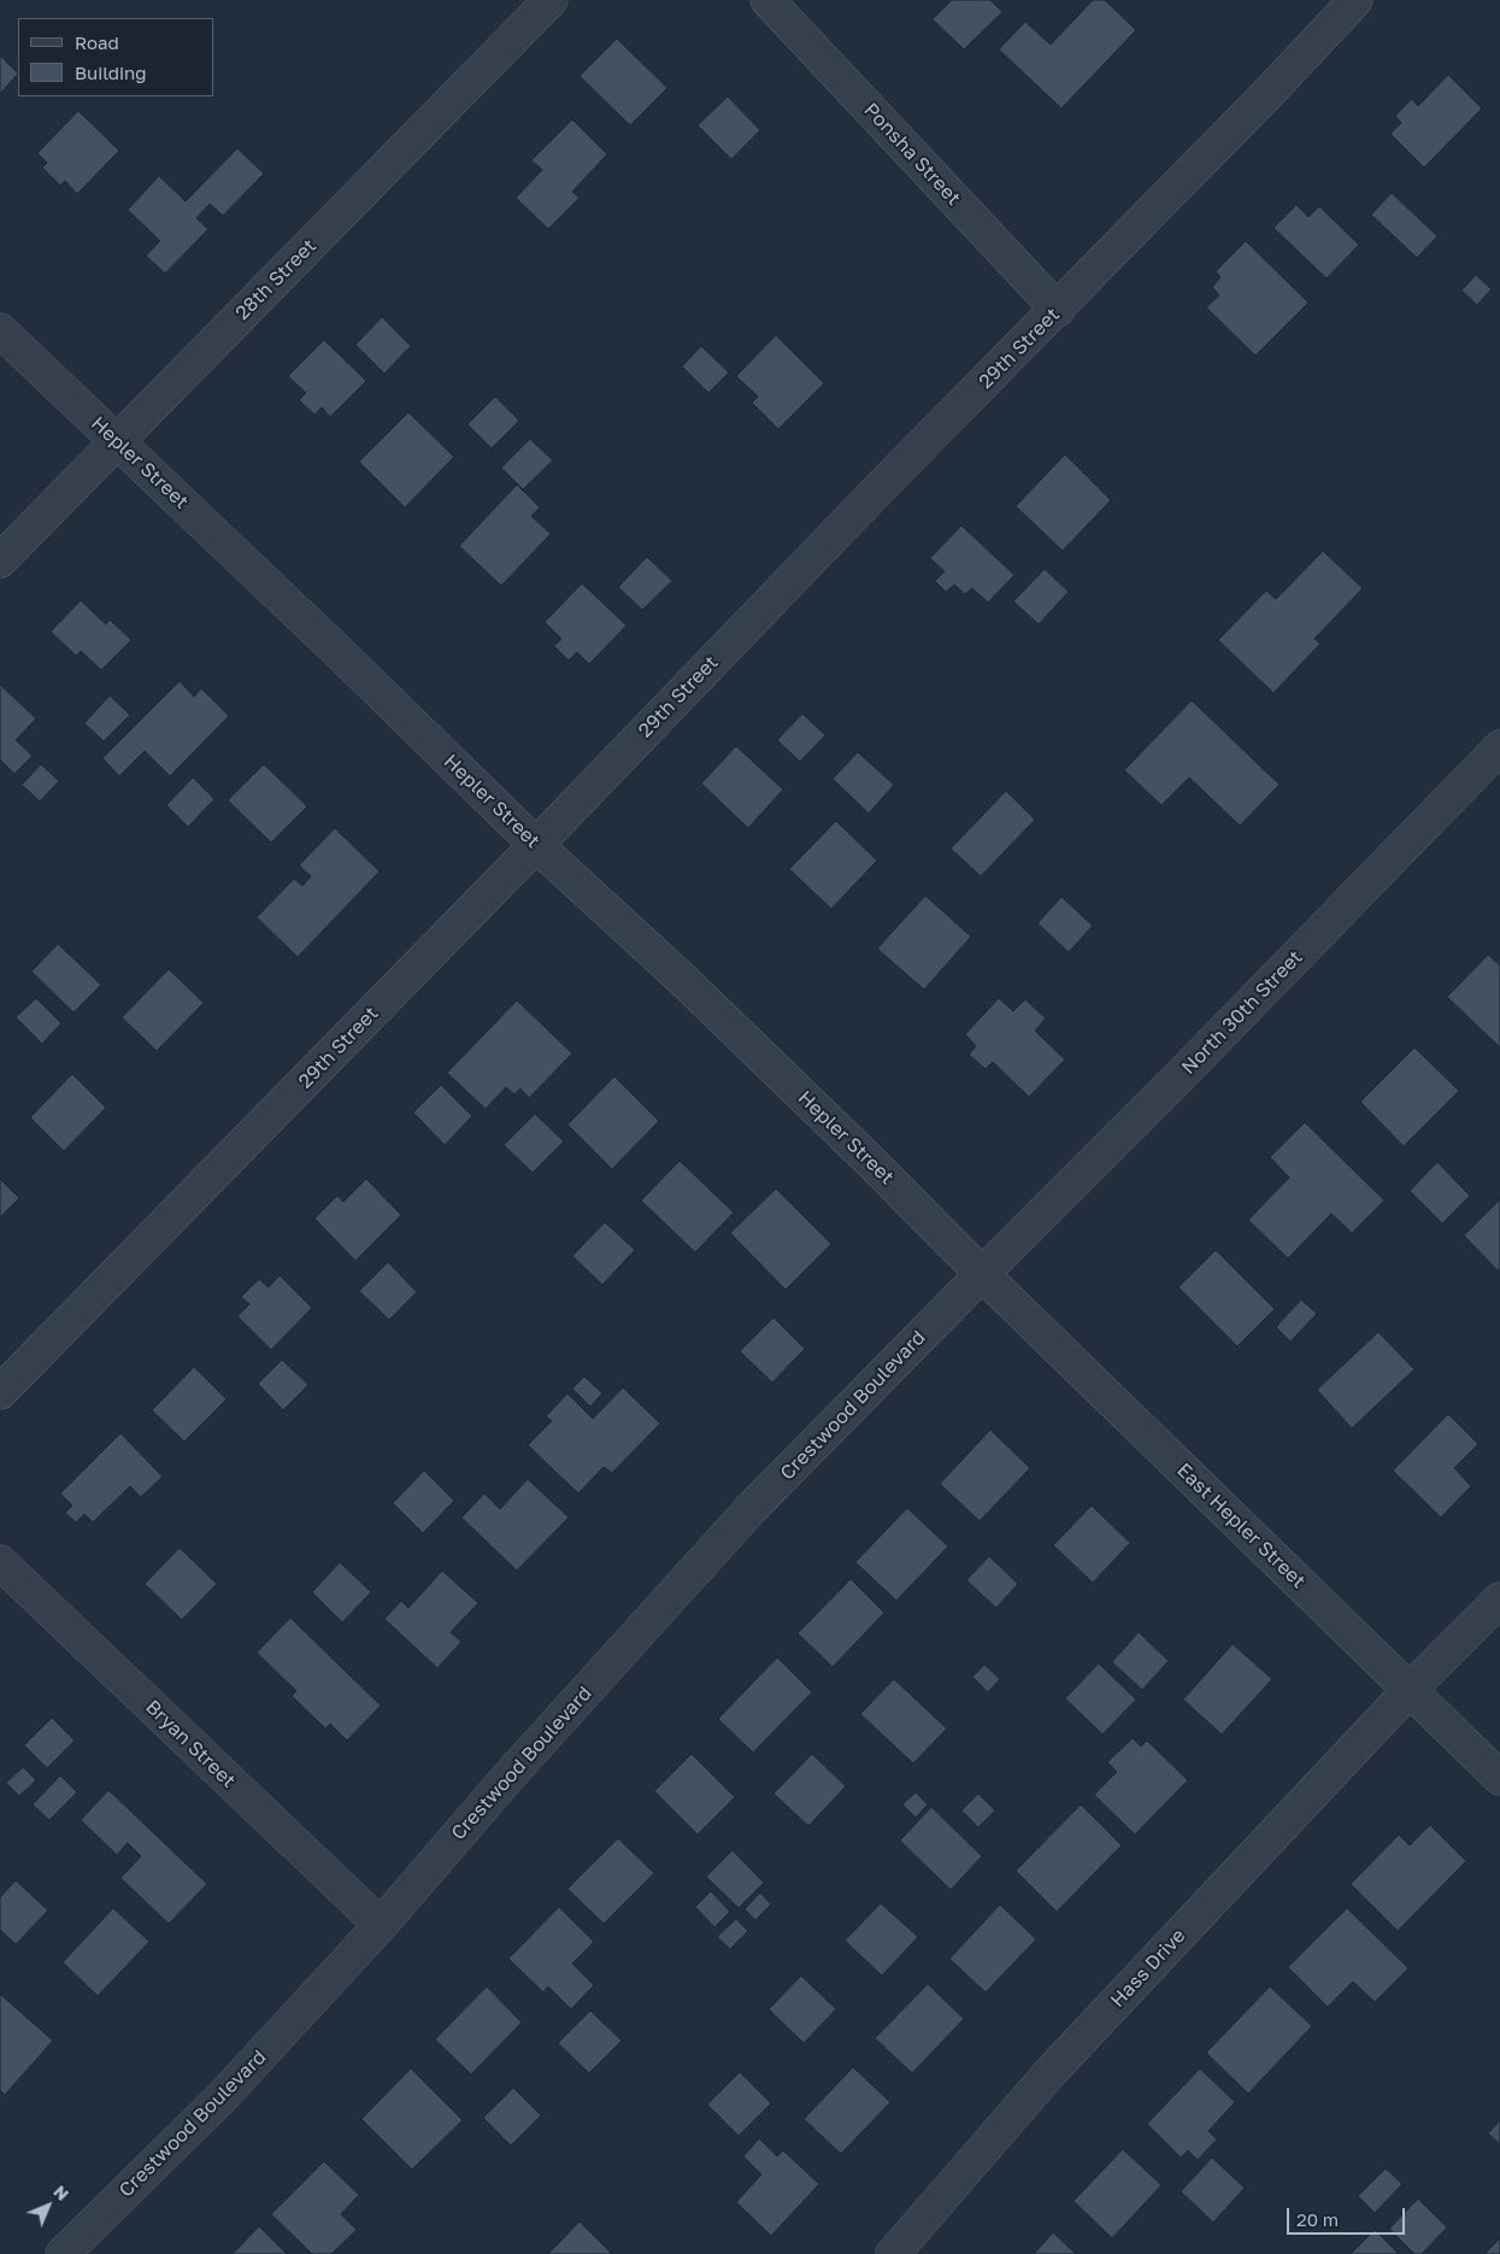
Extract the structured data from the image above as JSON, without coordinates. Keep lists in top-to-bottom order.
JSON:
{
  "streets": {
    "street": [
      "Ponsha Street",
      "28th Street",
      "29th Street",
      "Hepler Street",
      "North 30th Street",
      "Crestwood Boulevard",
      "East Hepler Street",
      "Bryan Street",
      "Hass Drive"
    ]
  },
  "crossings": [
    ["Ponsha Street", "29th Street"],
    ["28th Street", "Hepler Street"],
    ["29th Street", "Hepler Street"],
    ["Hepler Street", "North 30th Street"],
    ["Hepler Street", "Crestwood Boulevard"],
    ["Hepler Street", "East Hepler Street"],
    ["North 30th Street", "Crestwood Boulevard"],
    ["North 30th Street", "East Hepler Street"],
    ["Crestwood Boulevard", "East Hepler Street"],
    ["Crestwood Boulevard", "Bryan Street"],
    ["East Hepler Street", "Hass Drive"]
  ],
  "legend": ["Road", "Building"],
  "scale_bar": "20 m",
  "north": "top right"
}
